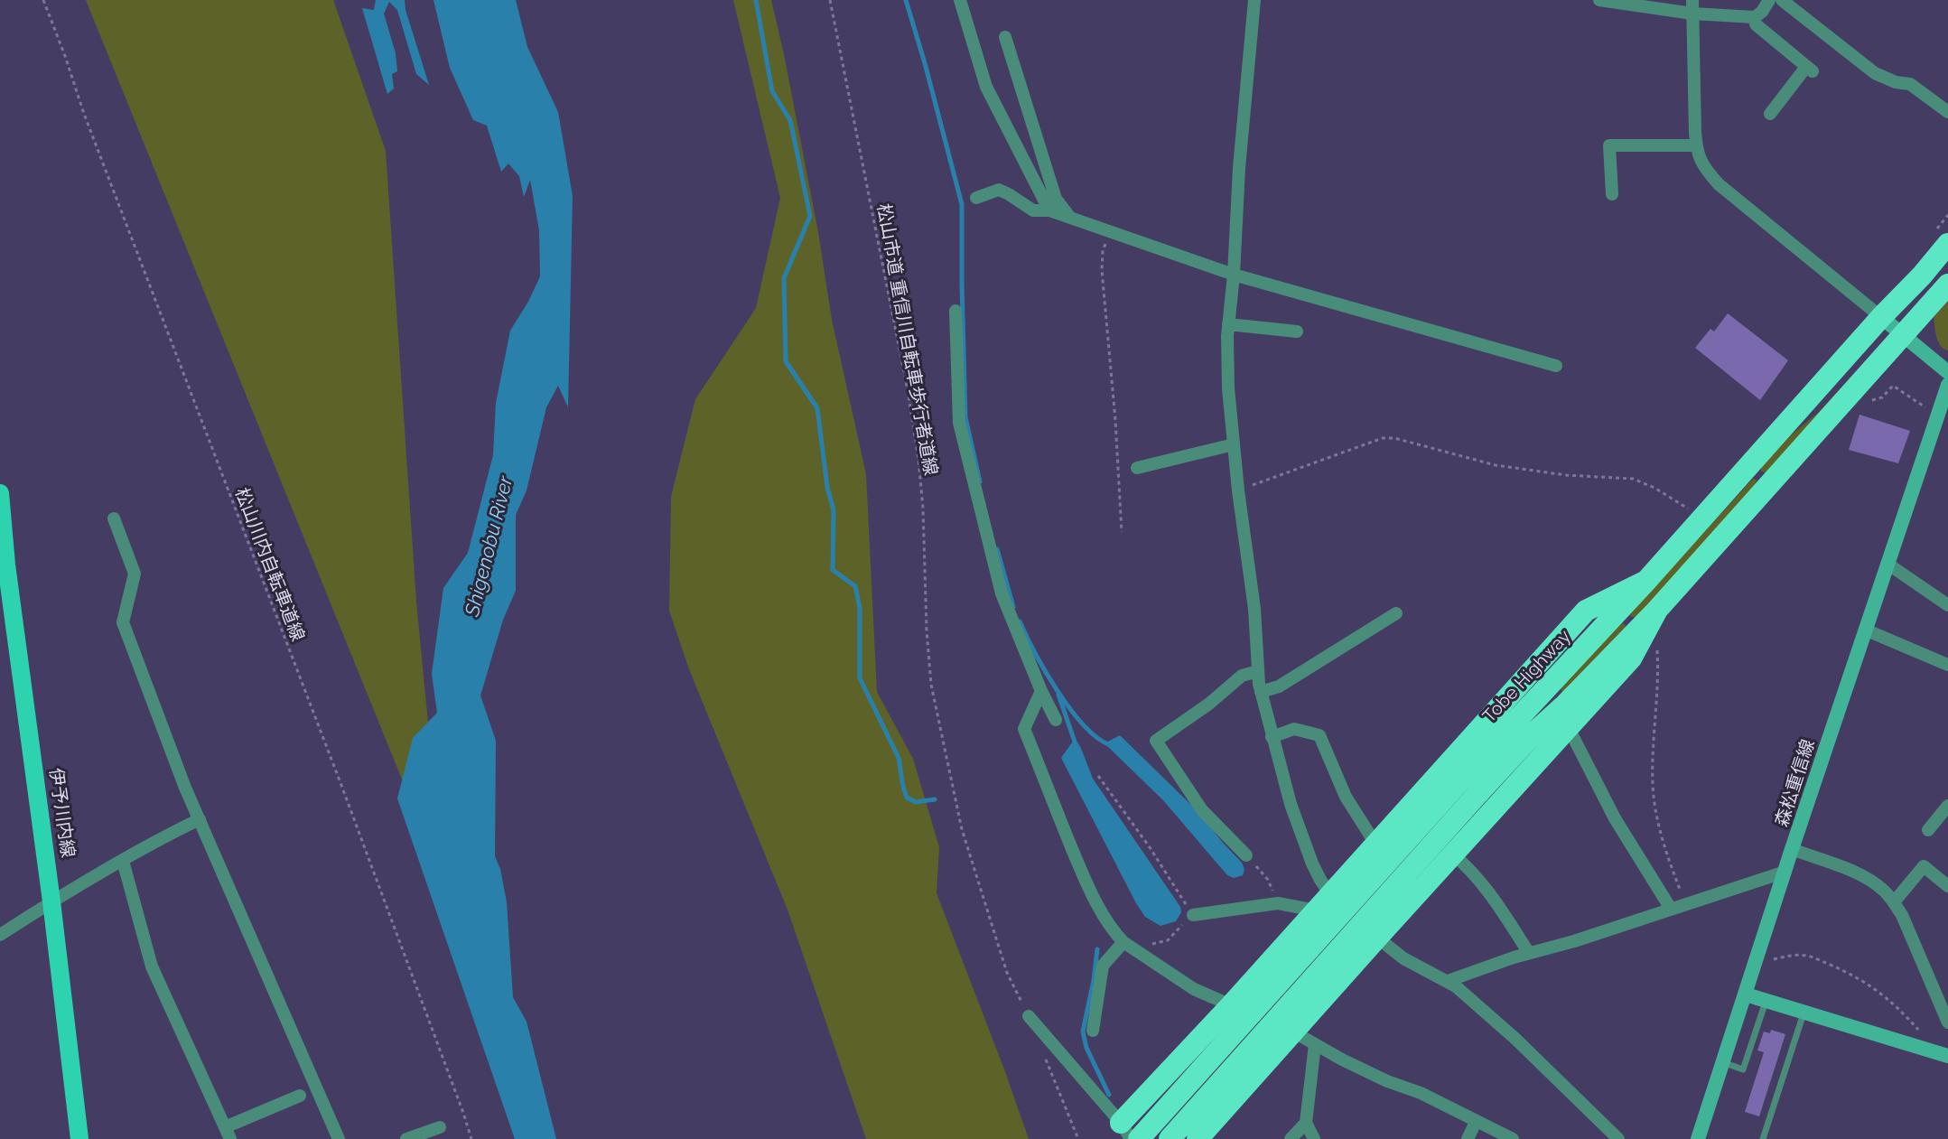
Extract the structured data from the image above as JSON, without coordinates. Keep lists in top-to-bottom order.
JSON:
{
  "streets": {
    "highway": ["Tobe Highway"],
    "main road": ["森松重信線", "伊予川内線"],
    "path": ["松山市道 重信川自転車歩行者道線", "松山川内自転車道線"]
  },
  "water": ["Shigenobu River"]
}
